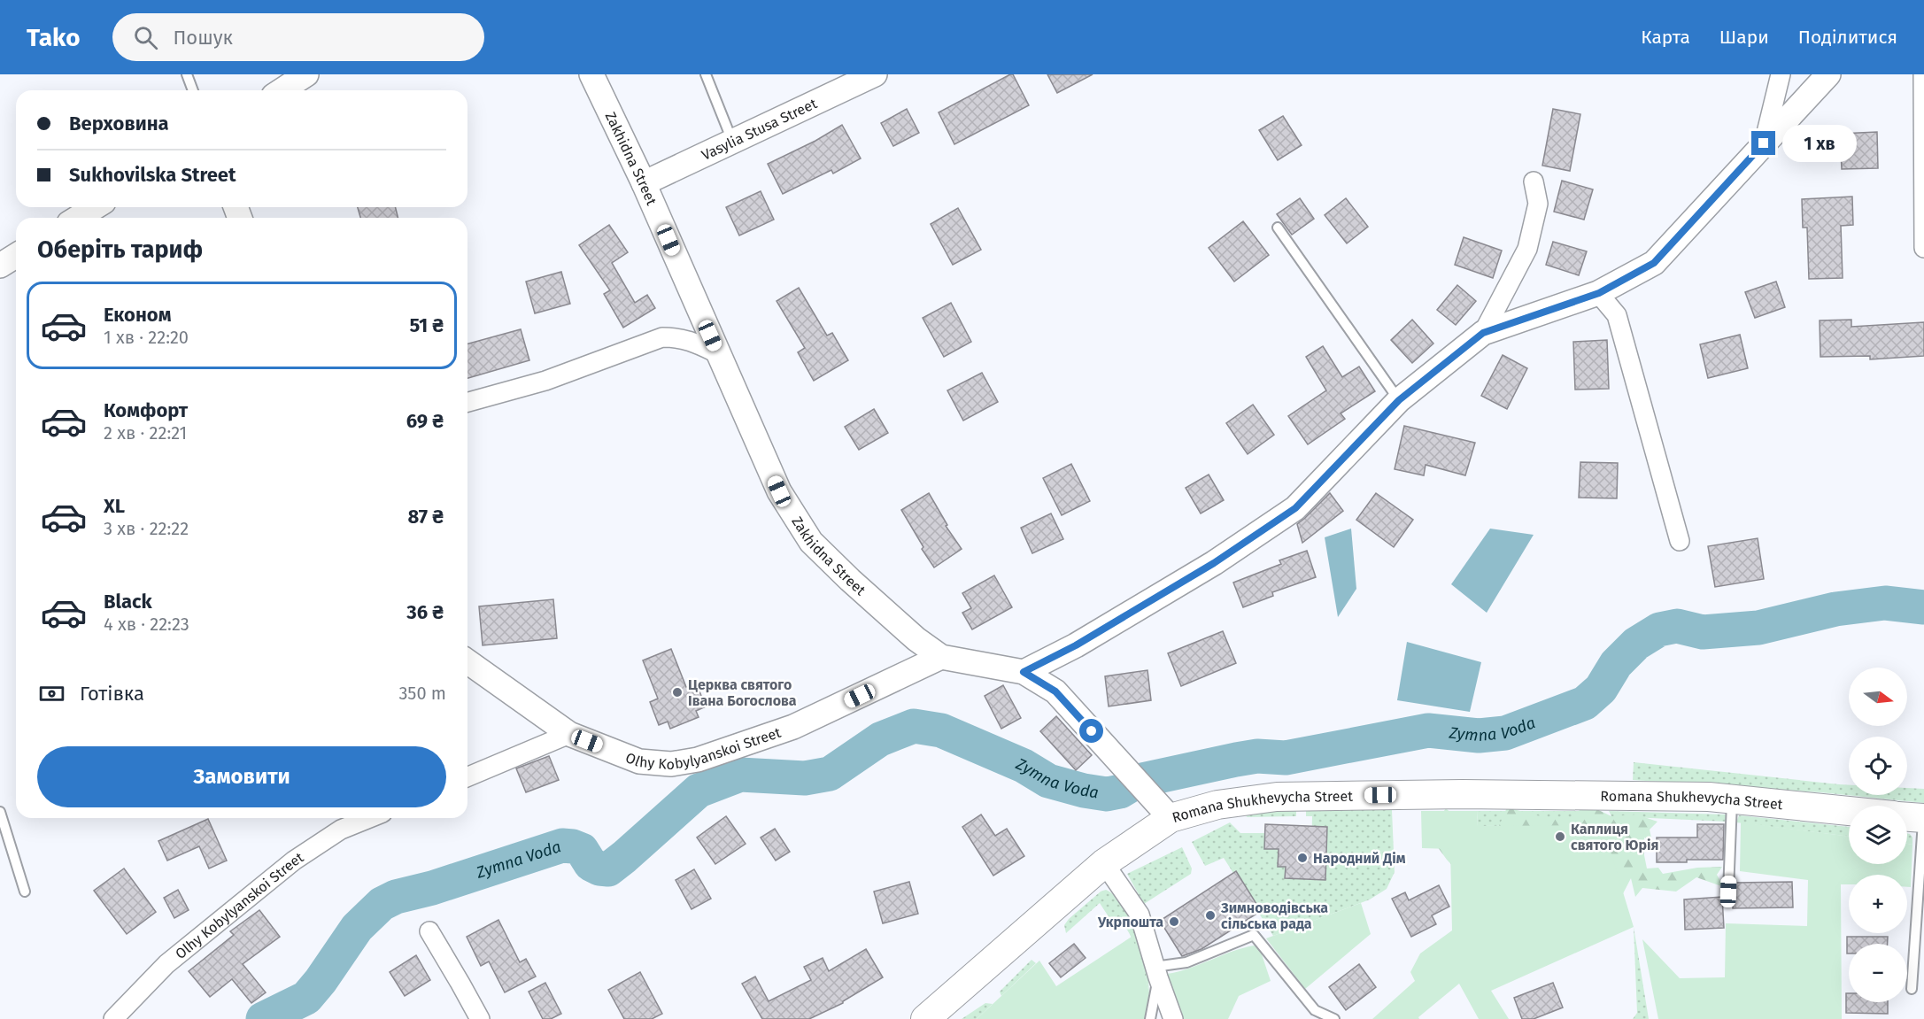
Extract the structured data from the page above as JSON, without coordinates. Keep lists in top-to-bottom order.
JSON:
{
  "streets": {
    "main road": ["Romana Shukhevycha Street"],
    "street": ["Vasylia Stusa Street", "Zakhidna Street", "Olhy Kobylyanskoi Street"]
  },
  "crossings": [
    ["Vasylia Stusa Street", "Zakhidna Street"],
    ["Zakhidna Street", "Olhy Kobylyanskoi Street"],
    ["Zakhidna Street", "Romana Shukhevycha Street"]
  ],
  "water": ["Zymna Voda"],
  "places": [
    "Церква святого Івана Богослова",
    "Каплиця святого Юрія",
    "Народний Дім",
    "Зимноводівська сільська рада",
    "Укрпошта"
  ],
  "north": "right",
  "page": {
    "header": "Tako",
    "search": "Пошук",
    "nav": ["Карта", "Шари", "Поділитися"],
    "banner": ["Верховина", "Sukhovilska Street"],
    "bubble": "1 хв",
    "heading": "Оберіть тариф",
    "list": [
      {
        "name": "Економ",
        "note": "1 хв · 22:20",
        "value": "51 ₴"
      },
      {
        "name": "Комфорт",
        "note": "2 хв · 22:21",
        "value": "69 ₴"
      },
      {
        "name": "XL",
        "note": "3 хв · 22:22",
        "value": "87 ₴"
      },
      {
        "name": "Black",
        "note": "4 хв · 22:23",
        "value": "36 ₴"
      }
    ],
    "pay": ["Готівка", "350 m"],
    "map_buttons": ["+", "−"],
    "buttons": "Замовити"
  }
}
